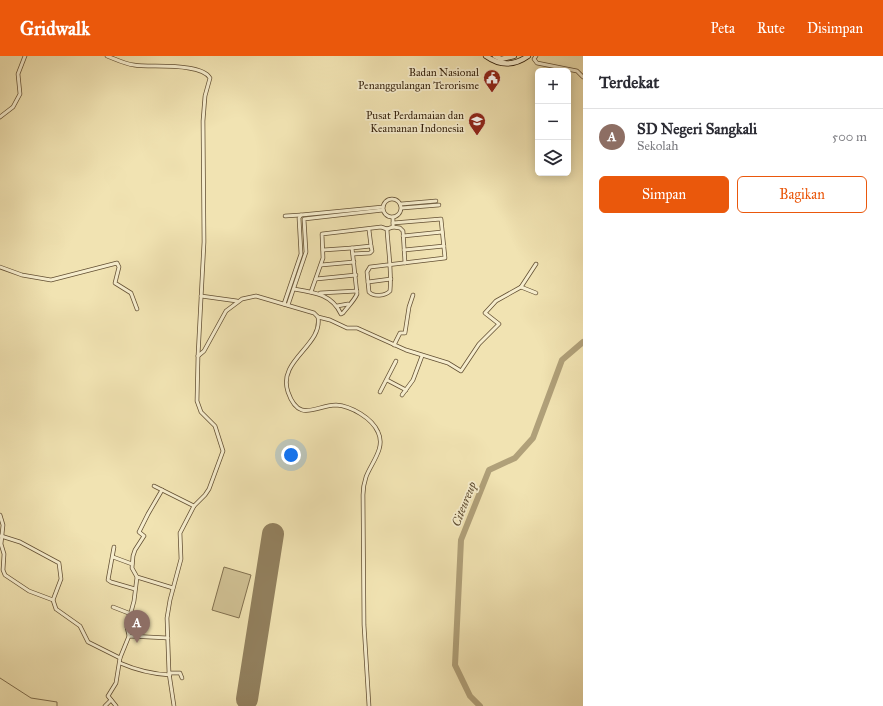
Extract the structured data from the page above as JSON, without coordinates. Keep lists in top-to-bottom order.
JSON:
{
  "water": ["Citeureup"],
  "places": {
    "public building": ["Badan Nasional Penanggulangan Terorisme"],
    "school or university": ["Pusat Perdamaian dan Keamanan Indonesia"]
  },
  "page": {
    "header": "Gridwalk",
    "nav": ["Peta", "Rute", "Disimpan"],
    "heading": "Terdekat",
    "map_buttons": ["+", "−"],
    "list": [
      {
        "mark": "A",
        "name": "SD Negeri Sangkali",
        "note": "Sekolah",
        "value": "500 m"
      }
    ],
    "buttons": ["Simpan", "Bagikan"],
    "pins": "A"
  }
}
